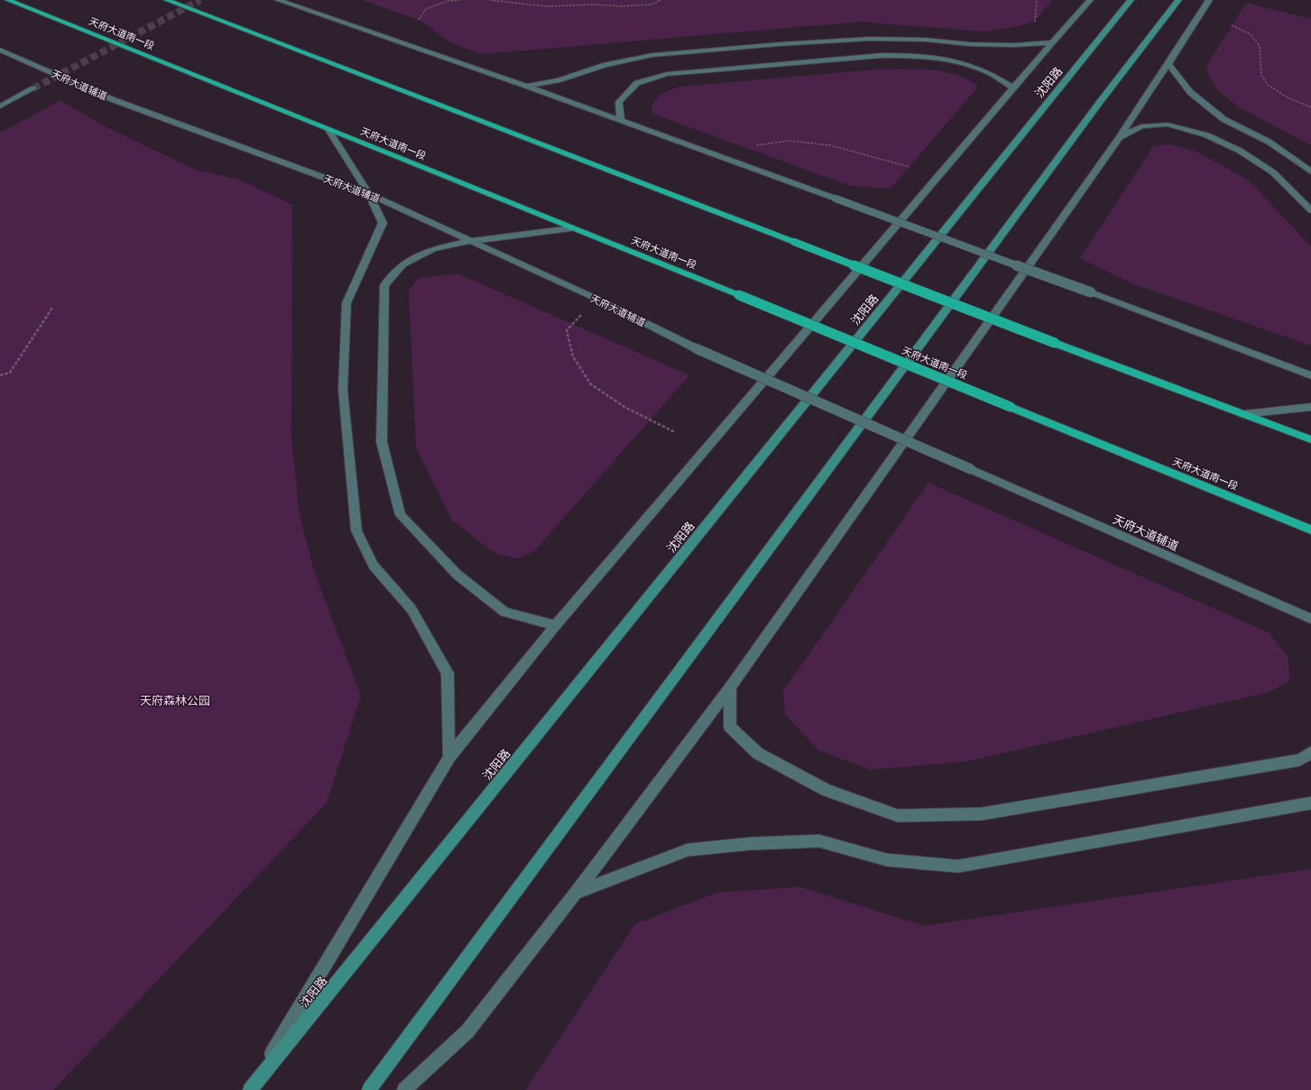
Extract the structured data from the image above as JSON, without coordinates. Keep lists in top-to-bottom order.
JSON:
{
  "streets": {
    "highway": ["天府大道南一段"],
    "main road": ["沈阳路"],
    "street": ["天府大道辅道"]
  },
  "parks": ["天府森林公园"]
}
